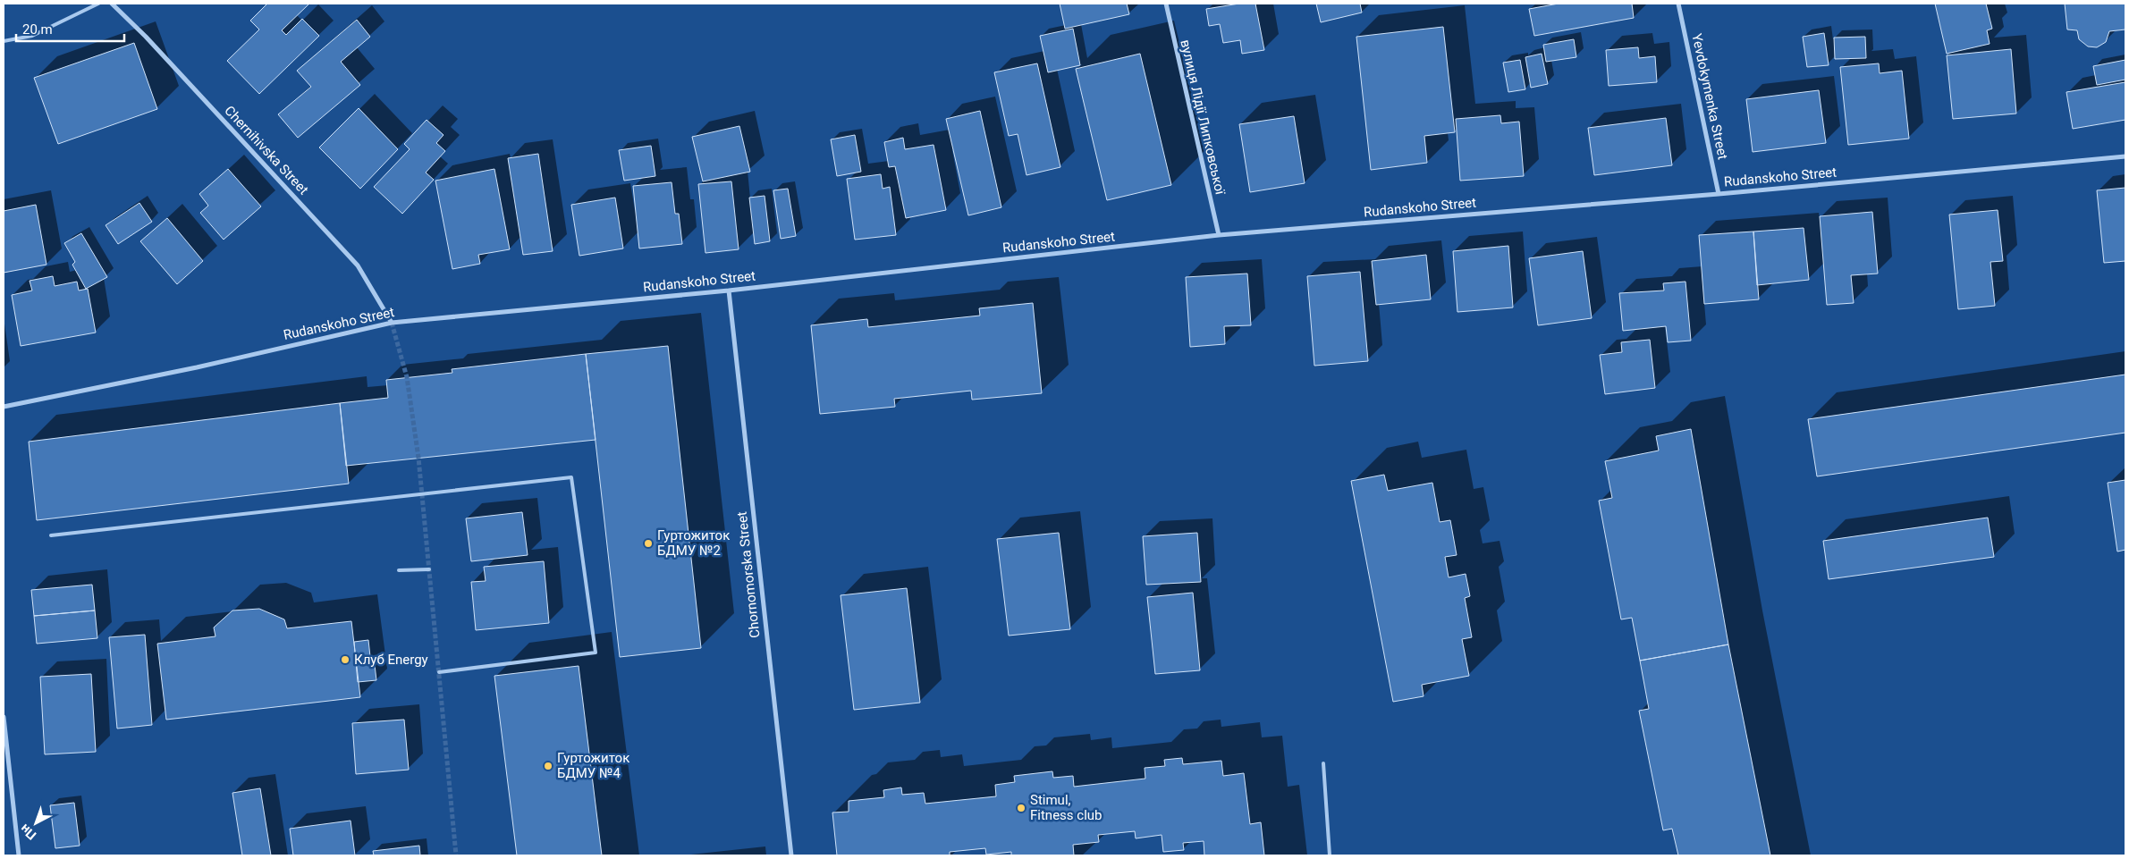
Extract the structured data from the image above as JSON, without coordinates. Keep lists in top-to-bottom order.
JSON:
{
  "streets": {
    "street": [
      "Yevdokymenka Street",
      "вулиця Лідії Липковської",
      "Chernihivska Street",
      "Rudanskoho Street",
      "Chornomorska Street"
    ]
  },
  "crossings": [
    ["Yevdokymenka Street", "Rudanskoho Street"],
    ["вулиця Лідії Липковської", "Rudanskoho Street"],
    ["Chernihivska Street", "Rudanskoho Street"],
    ["Rudanskoho Street", "Chornomorska Street"]
  ],
  "places": [
    "Гуртожиток БДМУ №2",
    "Клуб Energy",
    "Гуртожиток БДМУ №4",
    "Stimul, Fitness club"
  ],
  "scale_bar": "20 m",
  "north": "bottom left"
}
